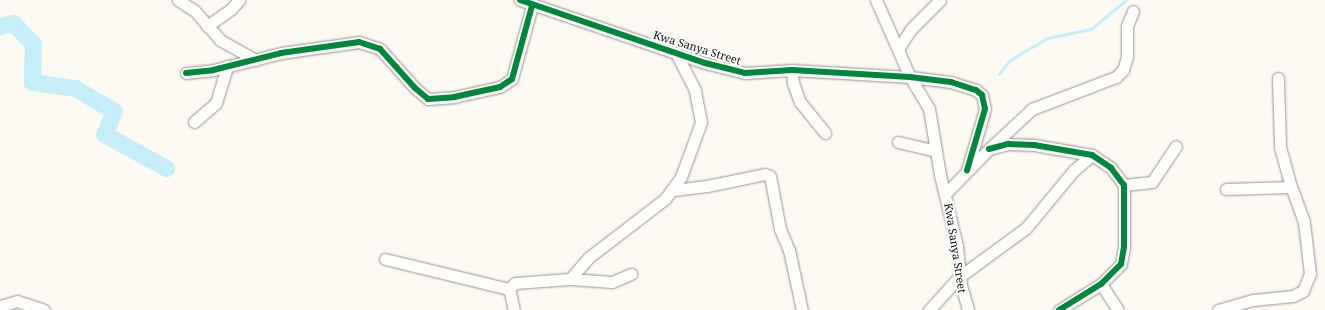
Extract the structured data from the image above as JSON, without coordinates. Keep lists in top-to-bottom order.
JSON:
{
  "streets": {
    "street": ["Kwa Sanya Street"]
  }
}
